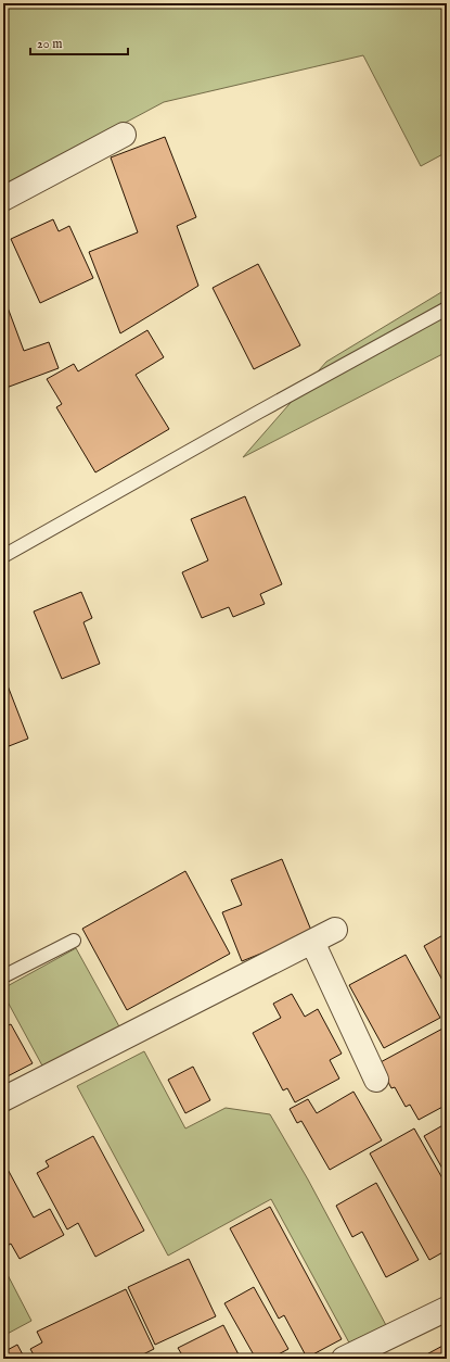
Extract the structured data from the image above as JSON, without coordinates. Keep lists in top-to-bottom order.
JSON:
{
  "scale_bar": "20 m"
}
